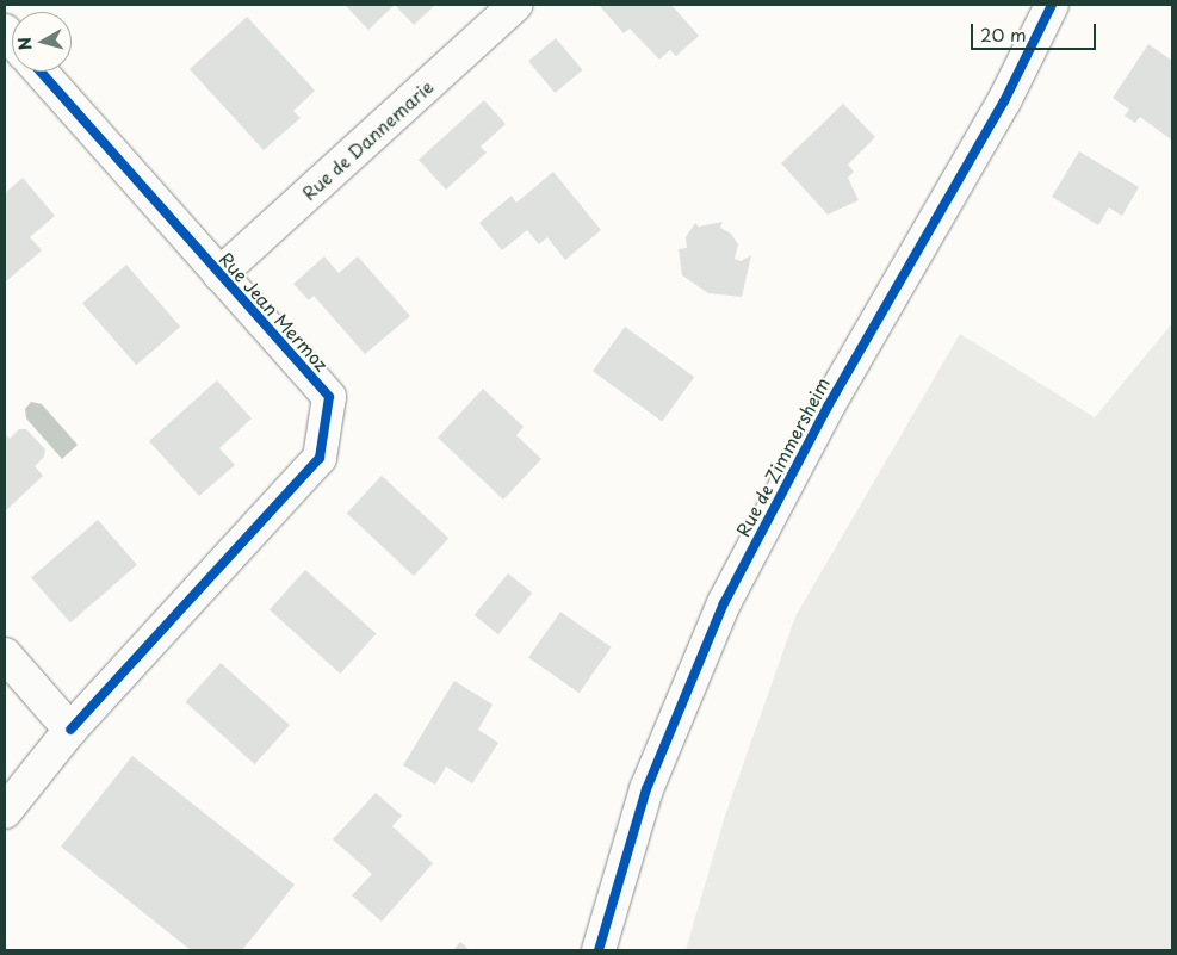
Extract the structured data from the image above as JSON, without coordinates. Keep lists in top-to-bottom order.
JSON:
{
  "streets": {
    "street": ["Rue de Dannemarie", "Rue Jean Mermoz", "Rue de Zimmersheim"]
  },
  "crossings": [
    ["Rue de Dannemarie", "Rue Jean Mermoz"]
  ],
  "scale_bar": "20 m",
  "north": "left"
}
